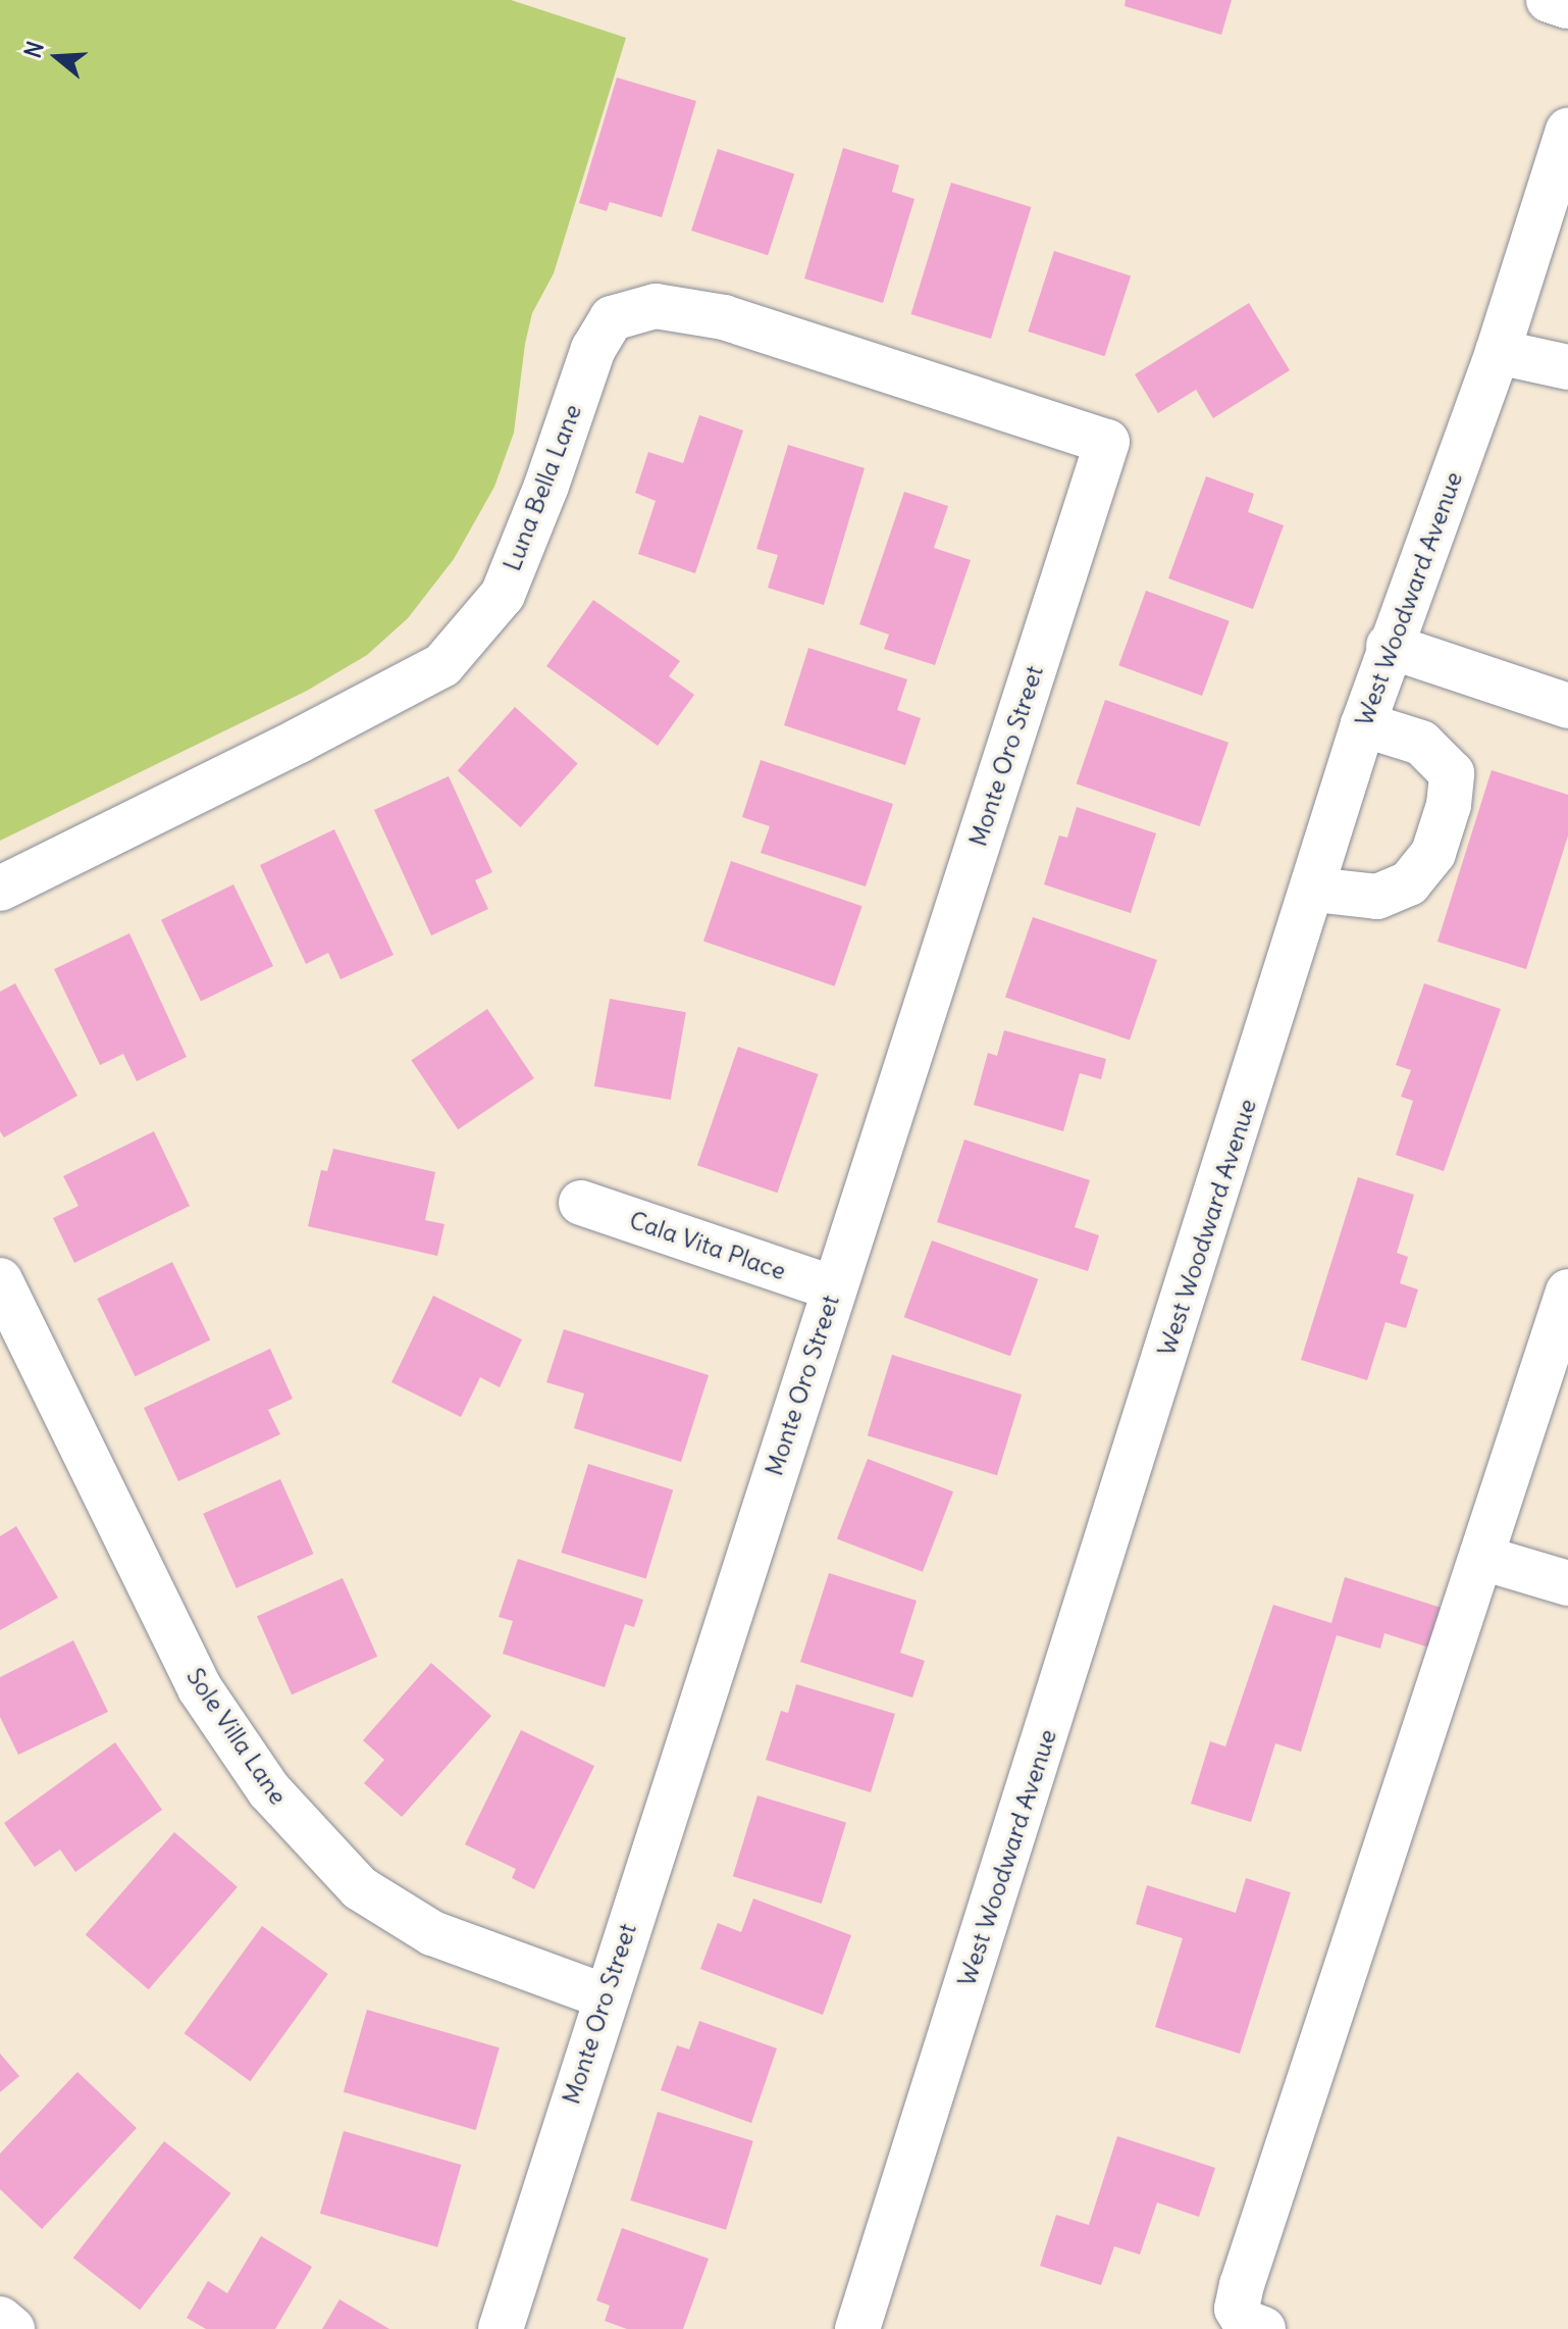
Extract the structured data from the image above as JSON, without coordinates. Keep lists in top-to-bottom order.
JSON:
{
  "streets": {
    "street": [
      "Luna Bella Lane",
      "West Woodward Avenue",
      "Monte Oro Street",
      "Cala Vita Place",
      "Sole Villa Lane"
    ]
  },
  "crossings": [
    ["Luna Bella Lane", "Monte Oro Street"],
    ["Monte Oro Street", "Cala Vita Place"],
    ["Monte Oro Street", "Sole Villa Lane"]
  ],
  "north": "left"
}
